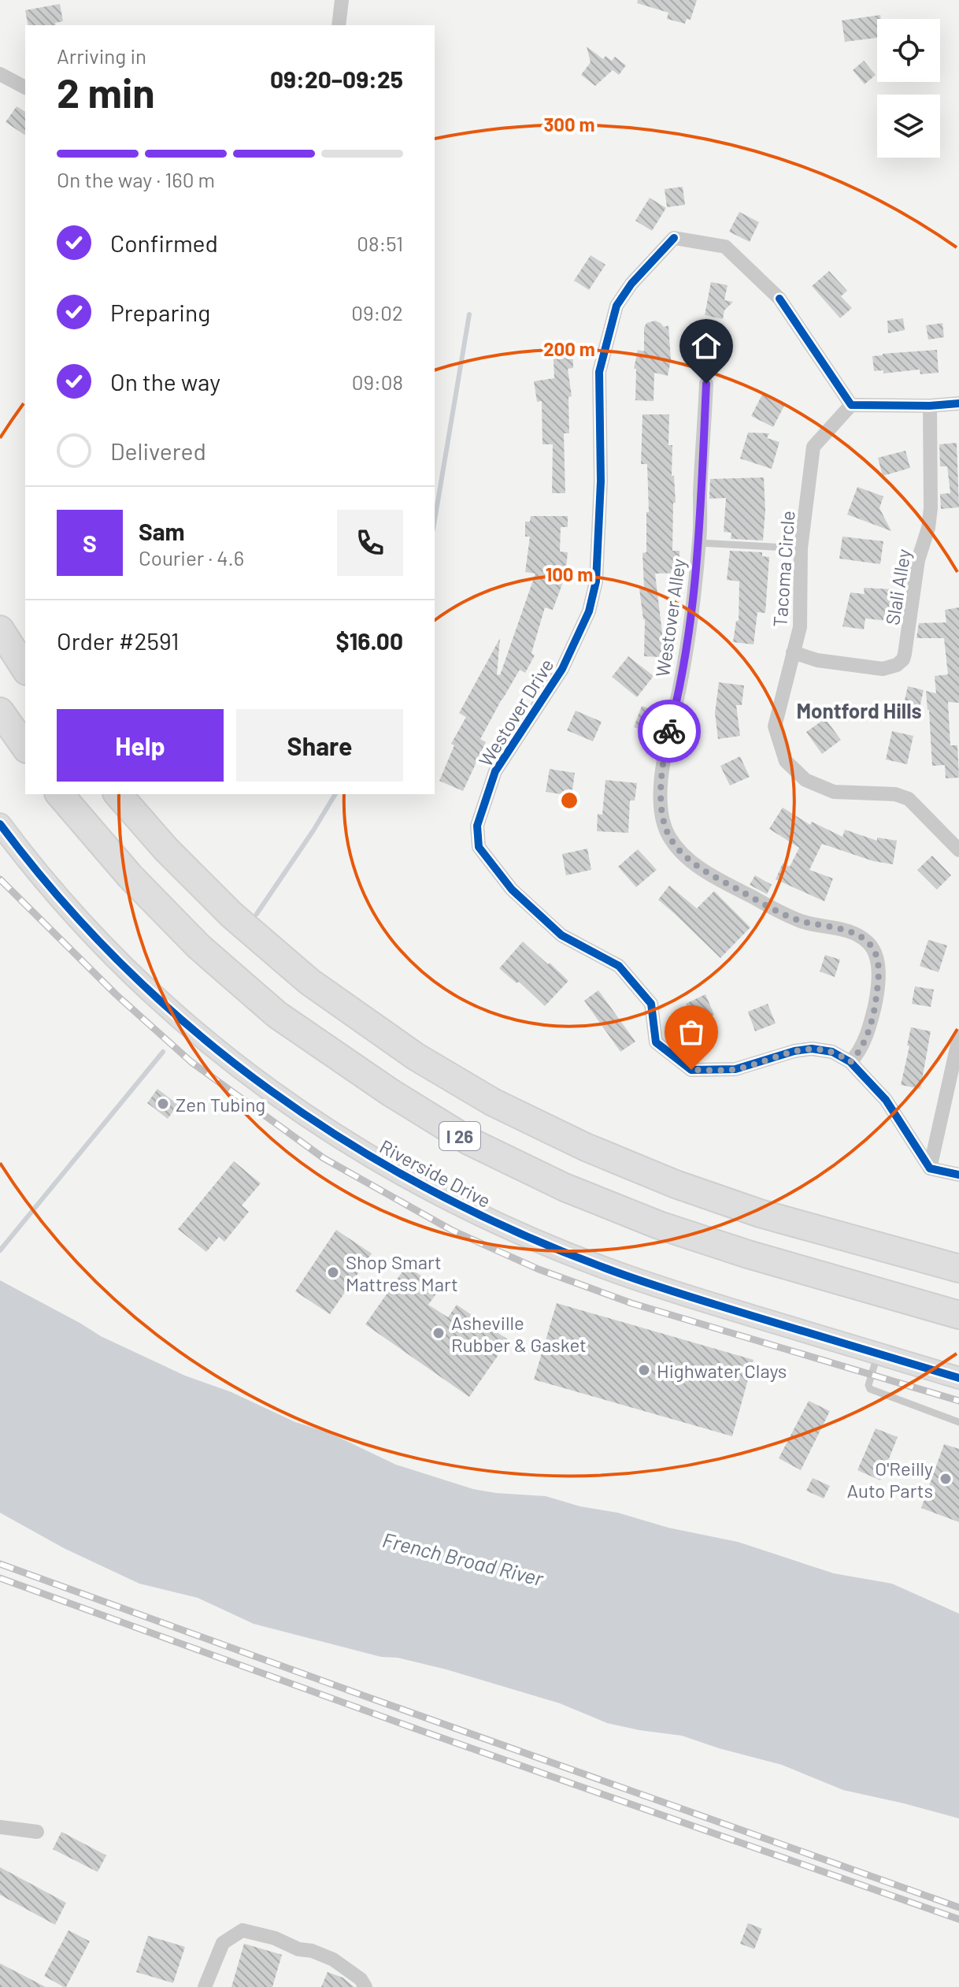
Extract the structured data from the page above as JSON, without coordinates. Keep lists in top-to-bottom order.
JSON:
{
  "streets": {
    "highway": ["I 26"],
    "main road": ["Riverside Drive"],
    "street": [
      "Tacoma Circle",
      "Slali Alley",
      "Westover Alley",
      "Westover Drive"
    ]
  },
  "crossings": [
    ["Tacoma Circle", "Slali Alley"],
    ["Tacoma Circle", "Westover Drive"],
    ["Westover Alley", "Westover Drive"]
  ],
  "districts": ["Montford Hills"],
  "water": ["French Broad River"],
  "places": [
    "Zen Tubing",
    "Shop Smart Mattress Mart",
    "Asheville Rubber & Gasket",
    "Highwater Clays",
    "O'Reilly Auto Parts"
  ],
  "page": {
    "heading": ["2 min", "Arriving in", "09:20–09:25"],
    "panel": [
      "Sam",
      "Courier · 4.6",
      "Order #2591",
      "$16.00"
    ],
    "bar": "On the way · 160 m",
    "list": [
      ["Confirmed", "08:51"],
      ["Preparing", "09:02"],
      ["On the way", "09:08"],
      "Delivered"
    ],
    "round": "S",
    "buttons": ["Help", "Share"]
  },
  "rings": ["300 m", "200 m", "100 m"]
}
